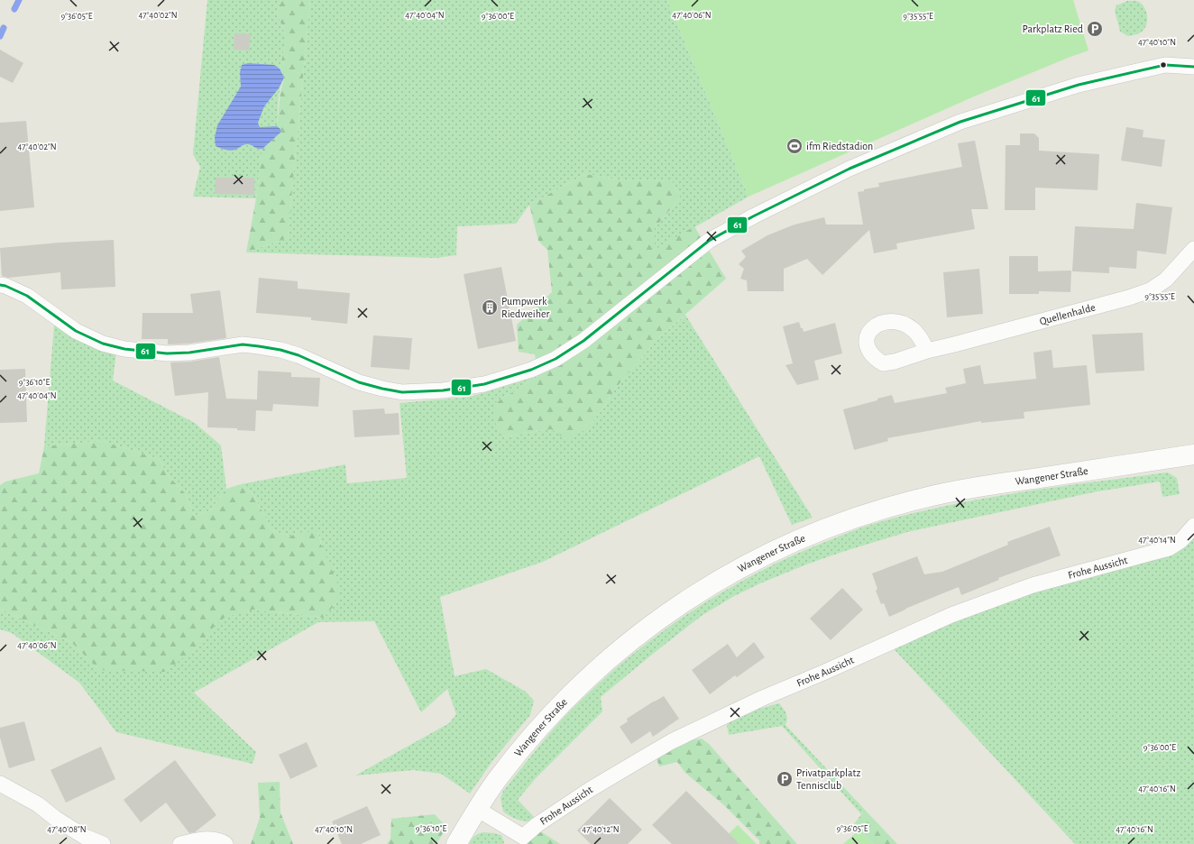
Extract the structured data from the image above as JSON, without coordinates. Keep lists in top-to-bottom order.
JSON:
{
  "streets": {
    "main road": ["Wangener Straße"],
    "street": ["Quellenhalde", "Frohe Aussicht"]
  },
  "crossings": [
    ["Wangener Straße", "Frohe Aussicht"]
  ],
  "places": {
    "parking": ["Parkplatz Ried", "Privatparkplatz Tennisclub"],
    "sports": ["ifm Riedstadion"],
    "building": ["Pumpwerk Riedweiher"]
  },
  "lines": ["transit line 61"],
  "coordinates": [
    "47°40'02\"N",
    "47°40'04\"N",
    "47°40'06\"N",
    "9°36'05\"E",
    "9°36'00\"E",
    "9°35'55\"E",
    "47°40'10\"N",
    "9°36'10\"E",
    "47°40'14\"N",
    "47°40'16\"N",
    "47°40'08\"N",
    "47°40'12\"N"
  ]
}
